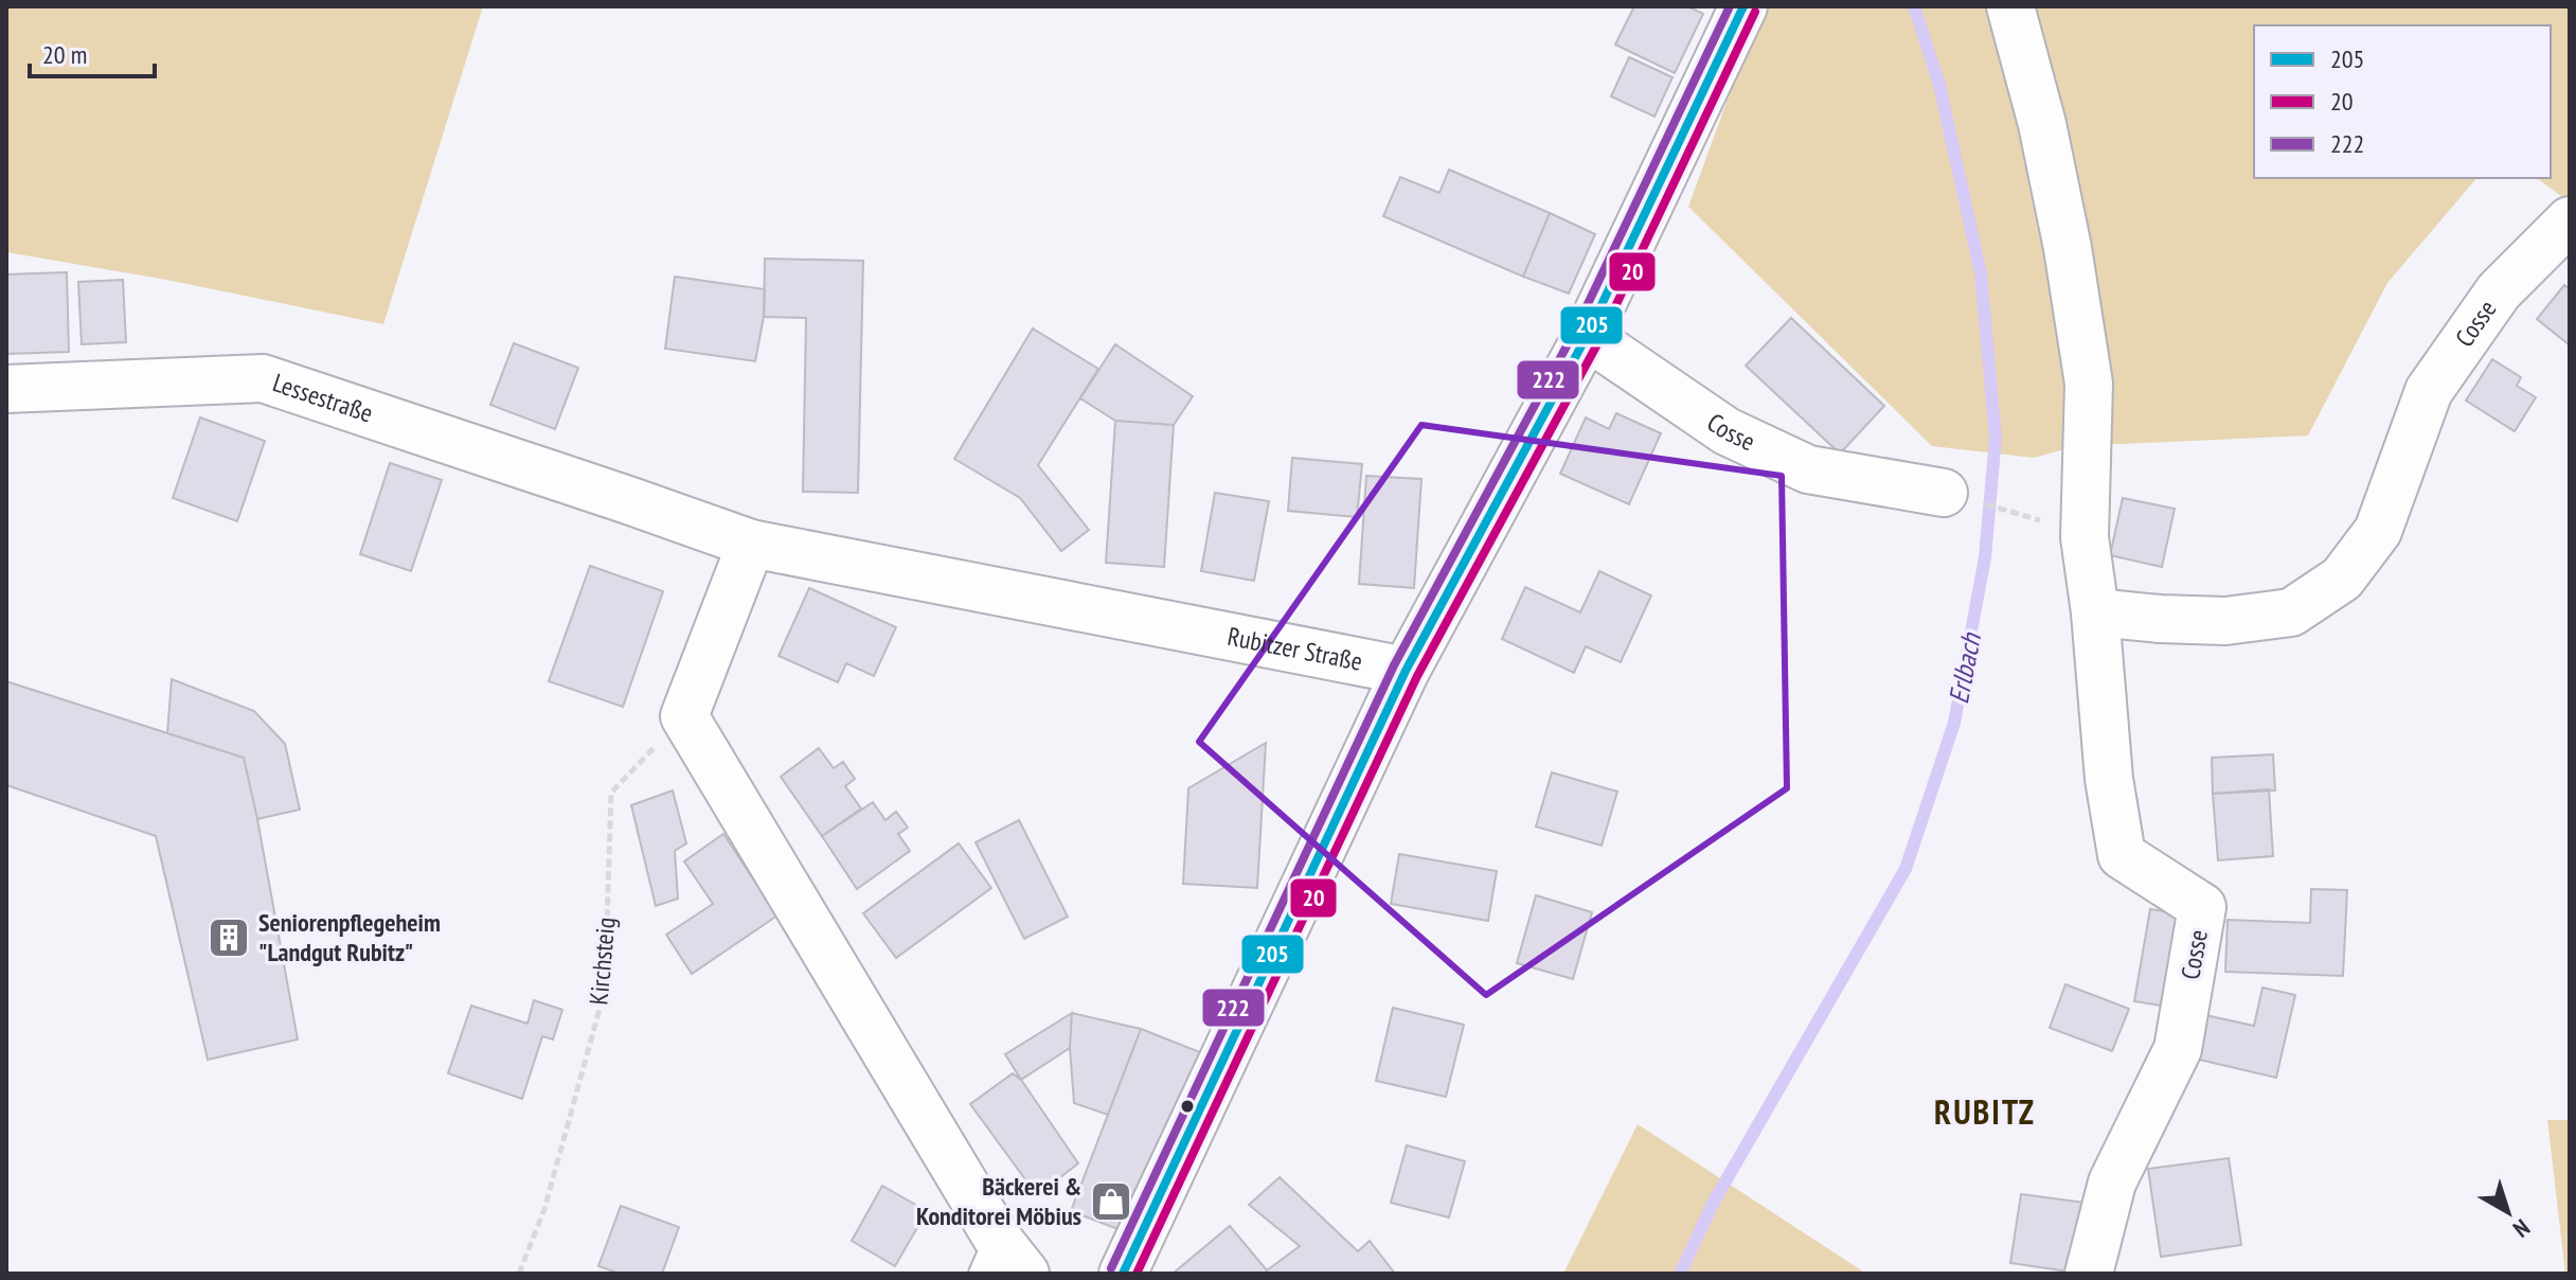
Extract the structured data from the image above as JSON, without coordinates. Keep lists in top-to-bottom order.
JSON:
{
  "streets": {
    "street": ["Cosse", "Lessestraße", "Rubitzer Straße"],
    "path": ["Kirchsteig"]
  },
  "crossings": [
    ["Lessestraße", "Rubitzer Straße"]
  ],
  "districts": ["RUBITZ"],
  "water": ["Erlbach"],
  "places": {
    "building": ["Seniorenpflegeheim \"Landgut Rubitz\""],
    "shop": ["Bäckerei & Konditorei Möbius"]
  },
  "lines": ["transit line 205", "transit line 222", "transit line 20"],
  "legend": ["205", "20", "222"],
  "scale_bar": "20 m",
  "north": "bottom right"
}
